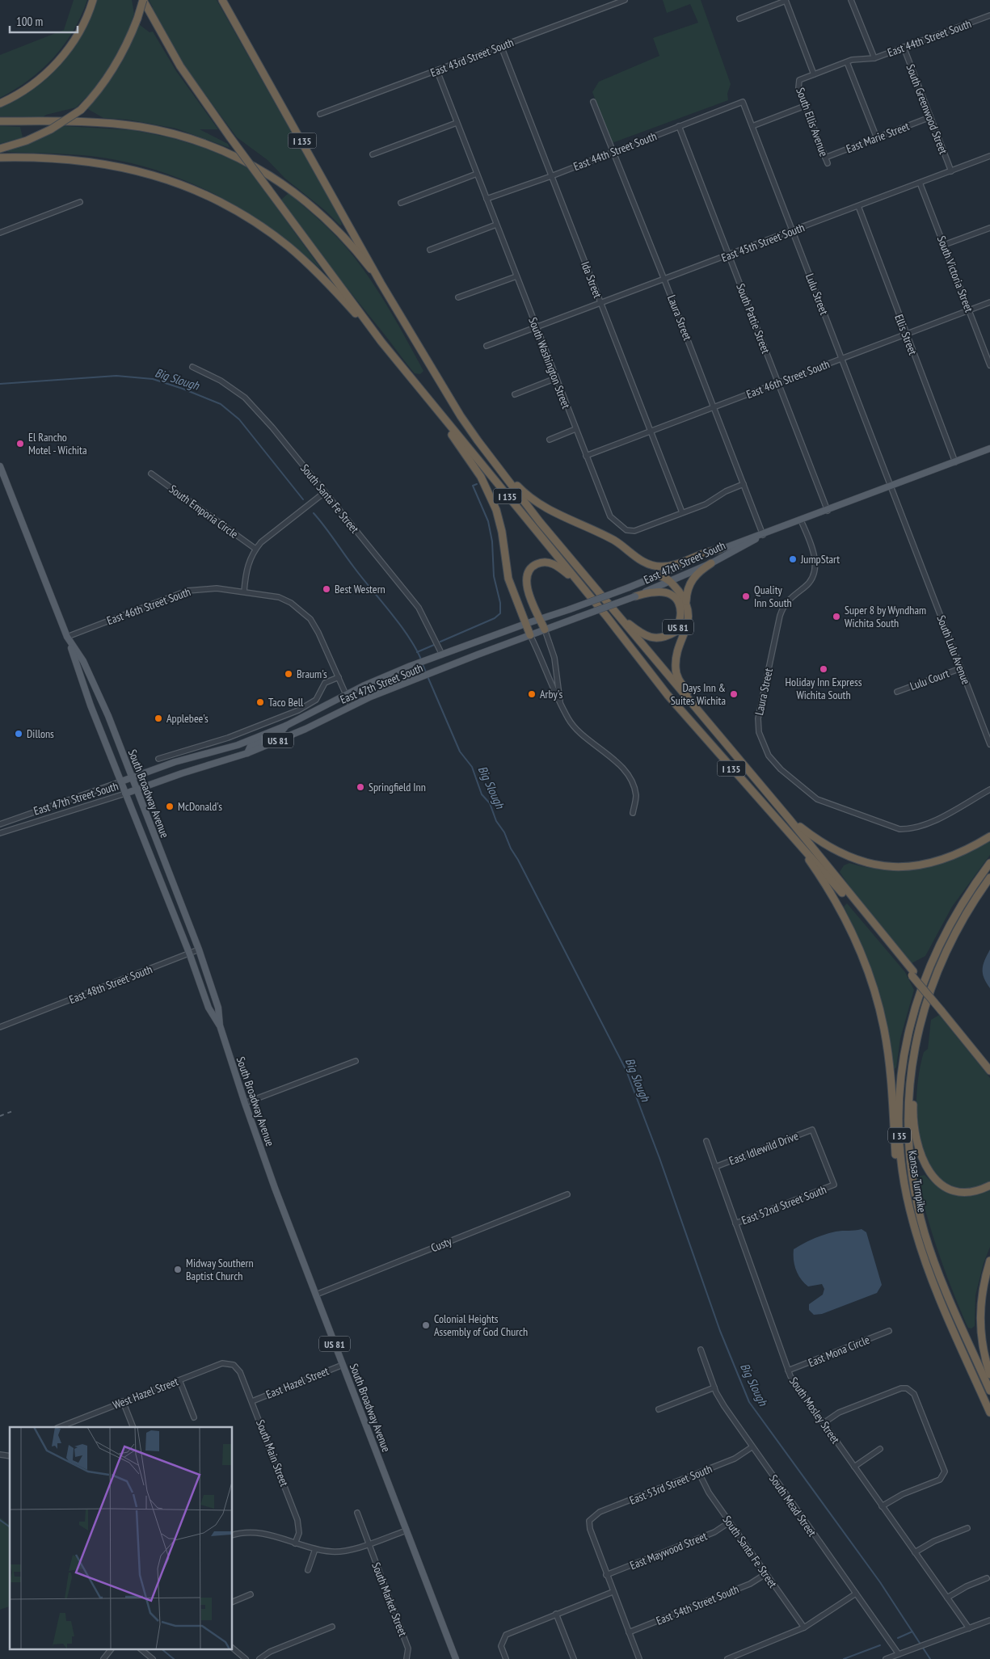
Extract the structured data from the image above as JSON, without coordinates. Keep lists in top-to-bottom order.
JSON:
{
  "streets": {
    "highway": [
      "I 135",
      "US 81",
      "I 35",
      "Kansas Turnpike"
    ],
    "main road": ["East 47th Street South", "South Broadway Avenue"],
    "street": [
      "East 44th Street South",
      "East 43rd Street South",
      "South Greenwood Street",
      "South Ellis Avenue",
      "East Marie Street",
      "East 45th Street South",
      "South Victoria Street",
      "Ida Street",
      "Lulu Street",
      "Laura Street",
      "South Pattie Street",
      "Ellis Street",
      "South Washington Street",
      "East 46th Street South",
      "South Santa Fe Street",
      "South Emporia Circle",
      "South Lulu Avenue",
      "Lulu Court",
      "East 48th Street South",
      "East Idlewild Drive",
      "East 52nd Street South",
      "Custy",
      "East Mona Circle",
      "East Hazel Street",
      "West Hazel Street",
      "South Mosley Street",
      "South Main Street",
      "East 53rd Street South",
      "South Mead Street",
      "East Maywood Street",
      "South Market Street",
      "East 54th Street South"
    ]
  },
  "crossings": [
    ["East 44th Street South", "South Greenwood Street"],
    ["East 44th Street South", "South Ellis Avenue"],
    ["East 44th Street South", "Ida Street"],
    ["East 44th Street South", "Lulu Street"],
    ["East 44th Street South", "Laura Street"],
    ["East 44th Street South", "South Pattie Street"],
    ["East 44th Street South", "South Washington Street"],
    ["East 43rd Street South", "Ida Street"],
    ["East 43rd Street South", "South Washington Street"],
    ["South Greenwood Street", "East Marie Street"],
    ["South Greenwood Street", "East 45th Street South"],
    ["South Ellis Avenue", "East Marie Street"],
    ["I 135", "US 81"],
    ["East 45th Street South", "South Victoria Street"],
    ["East 45th Street South", "Ida Street"],
    ["East 45th Street South", "Lulu Street"],
    ["East 45th Street South", "Laura Street"],
    ["East 45th Street South", "South Pattie Street"],
    ["East 45th Street South", "Ellis Street"],
    ["East 45th Street South", "South Washington Street"],
    ["South Victoria Street", "East 46th Street South"],
    ["Ida Street", "South Washington Street"],
    ["Ida Street", "East 46th Street South"],
    ["Lulu Street", "East 46th Street South"],
    ["Lulu Street", "East 47th Street South"],
    ["Lulu Street", "South Lulu Avenue"],
    ["Laura Street", "South Washington Street"],
    ["Laura Street", "East 46th Street South"],
    ["Laura Street", "East 47th Street South"],
    ["South Pattie Street", "East 46th Street South"],
    ["South Pattie Street", "East 47th Street South"],
    ["Ellis Street", "East 46th Street South"],
    ["Ellis Street", "East 47th Street South"],
    ["South Washington Street", "East 46th Street South"],
    ["East 46th Street South", "East 47th Street South"],
    ["East 46th Street South", "South Broadway Avenue"],
    ["South Santa Fe Street", "East 47th Street South"],
    ["South Santa Fe Street", "East 53rd Street South"],
    ["South Santa Fe Street", "East Maywood Street"],
    ["South Santa Fe Street", "East 54th Street South"],
    ["East 47th Street South", "US 81"],
    ["East 47th Street South", "South Lulu Avenue"],
    ["East 47th Street South", "South Broadway Avenue"],
    ["South Lulu Avenue", "Lulu Court"],
    ["South Broadway Avenue", "East 48th Street South"],
    ["South Broadway Avenue", "Custy"],
    ["South Broadway Avenue", "East Hazel Street"],
    ["East Idlewild Drive", "East 52nd Street South"],
    ["East Idlewild Drive", "South Mosley Street"],
    ["East 52nd Street South", "South Mosley Street"],
    ["East Mona Circle", "South Mosley Street"],
    ["East Hazel Street", "South Main Street"],
    ["West Hazel Street", "South Main Street"],
    ["East 53rd Street South", "South Mead Street"],
    ["East 53rd Street South", "East Maywood Street"]
  ],
  "water": ["Big Slough"],
  "places": [
    "El Rancho Motel - Wichita",
    "JumpStart",
    "Best Western",
    "Quality Inn South",
    "Super 8 by Wyndham Wichita South",
    "Holiday Inn Express Wichita South",
    "Braum's",
    "Arby's",
    "Days Inn & Suites Wichita",
    "Taco Bell",
    "Applebee's",
    "Dillons",
    "Springfield Inn",
    "McDonald's",
    "Midway Southern Baptist Church",
    "Colonial Heights Assembly of God Church"
  ],
  "scale_bar": "100 m"
}
